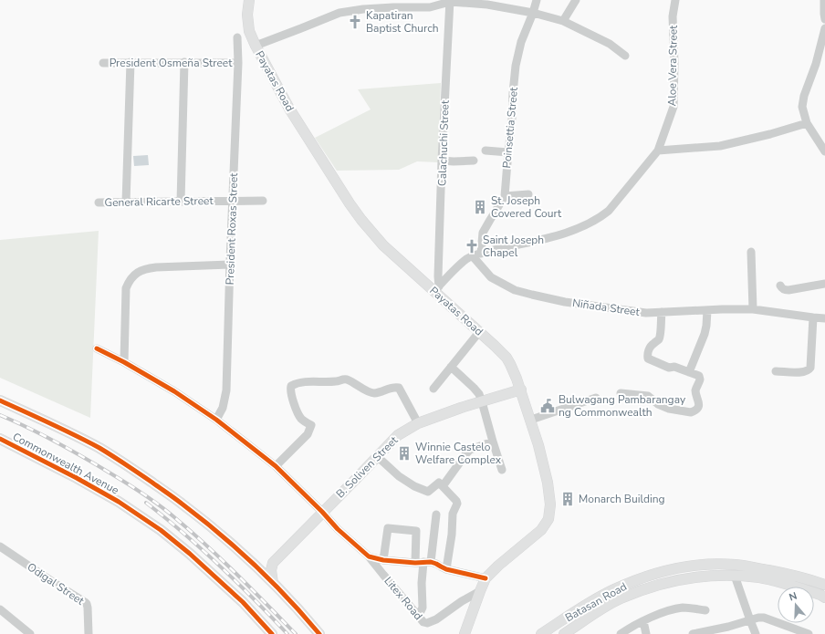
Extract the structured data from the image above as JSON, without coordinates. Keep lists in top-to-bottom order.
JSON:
{
  "streets": {
    "main road": [
      "Payatas Road",
      "Commonwealth Avenue",
      "B. Soliven Street",
      "Batasan Road"
    ],
    "street": [
      "President Osmeña Street",
      "Aloe Vera Street",
      "Poinsettia Street",
      "Calachuchi Street",
      "General Ricarte Street",
      "President Roxas Street",
      "Niñada Street",
      "Odigal Street",
      "Litex Road"
    ]
  },
  "crossings": [
    ["President Osmeña Street", "President Roxas Street"],
    ["Payatas Road", "Calachuchi Street"],
    ["Payatas Road", "B. Soliven Street"],
    ["Payatas Road", "Litex Road"],
    ["Poinsettia Street", "Niñada Street"],
    ["General Ricarte Street", "President Roxas Street"],
    ["President Roxas Street", "Litex Road"],
    ["B. Soliven Street", "Litex Road"]
  ],
  "places": {
    "church": ["Kapatiran Baptist Church", "Saint Joseph Chapel"],
    "building": ["St. Joseph Covered Court", "Winnie Castelo Welfare Complex", "Monarch Building"],
    "public building": ["Bulwagang Pambarangay ng Commonwealth"]
  },
  "north": "top"
}
